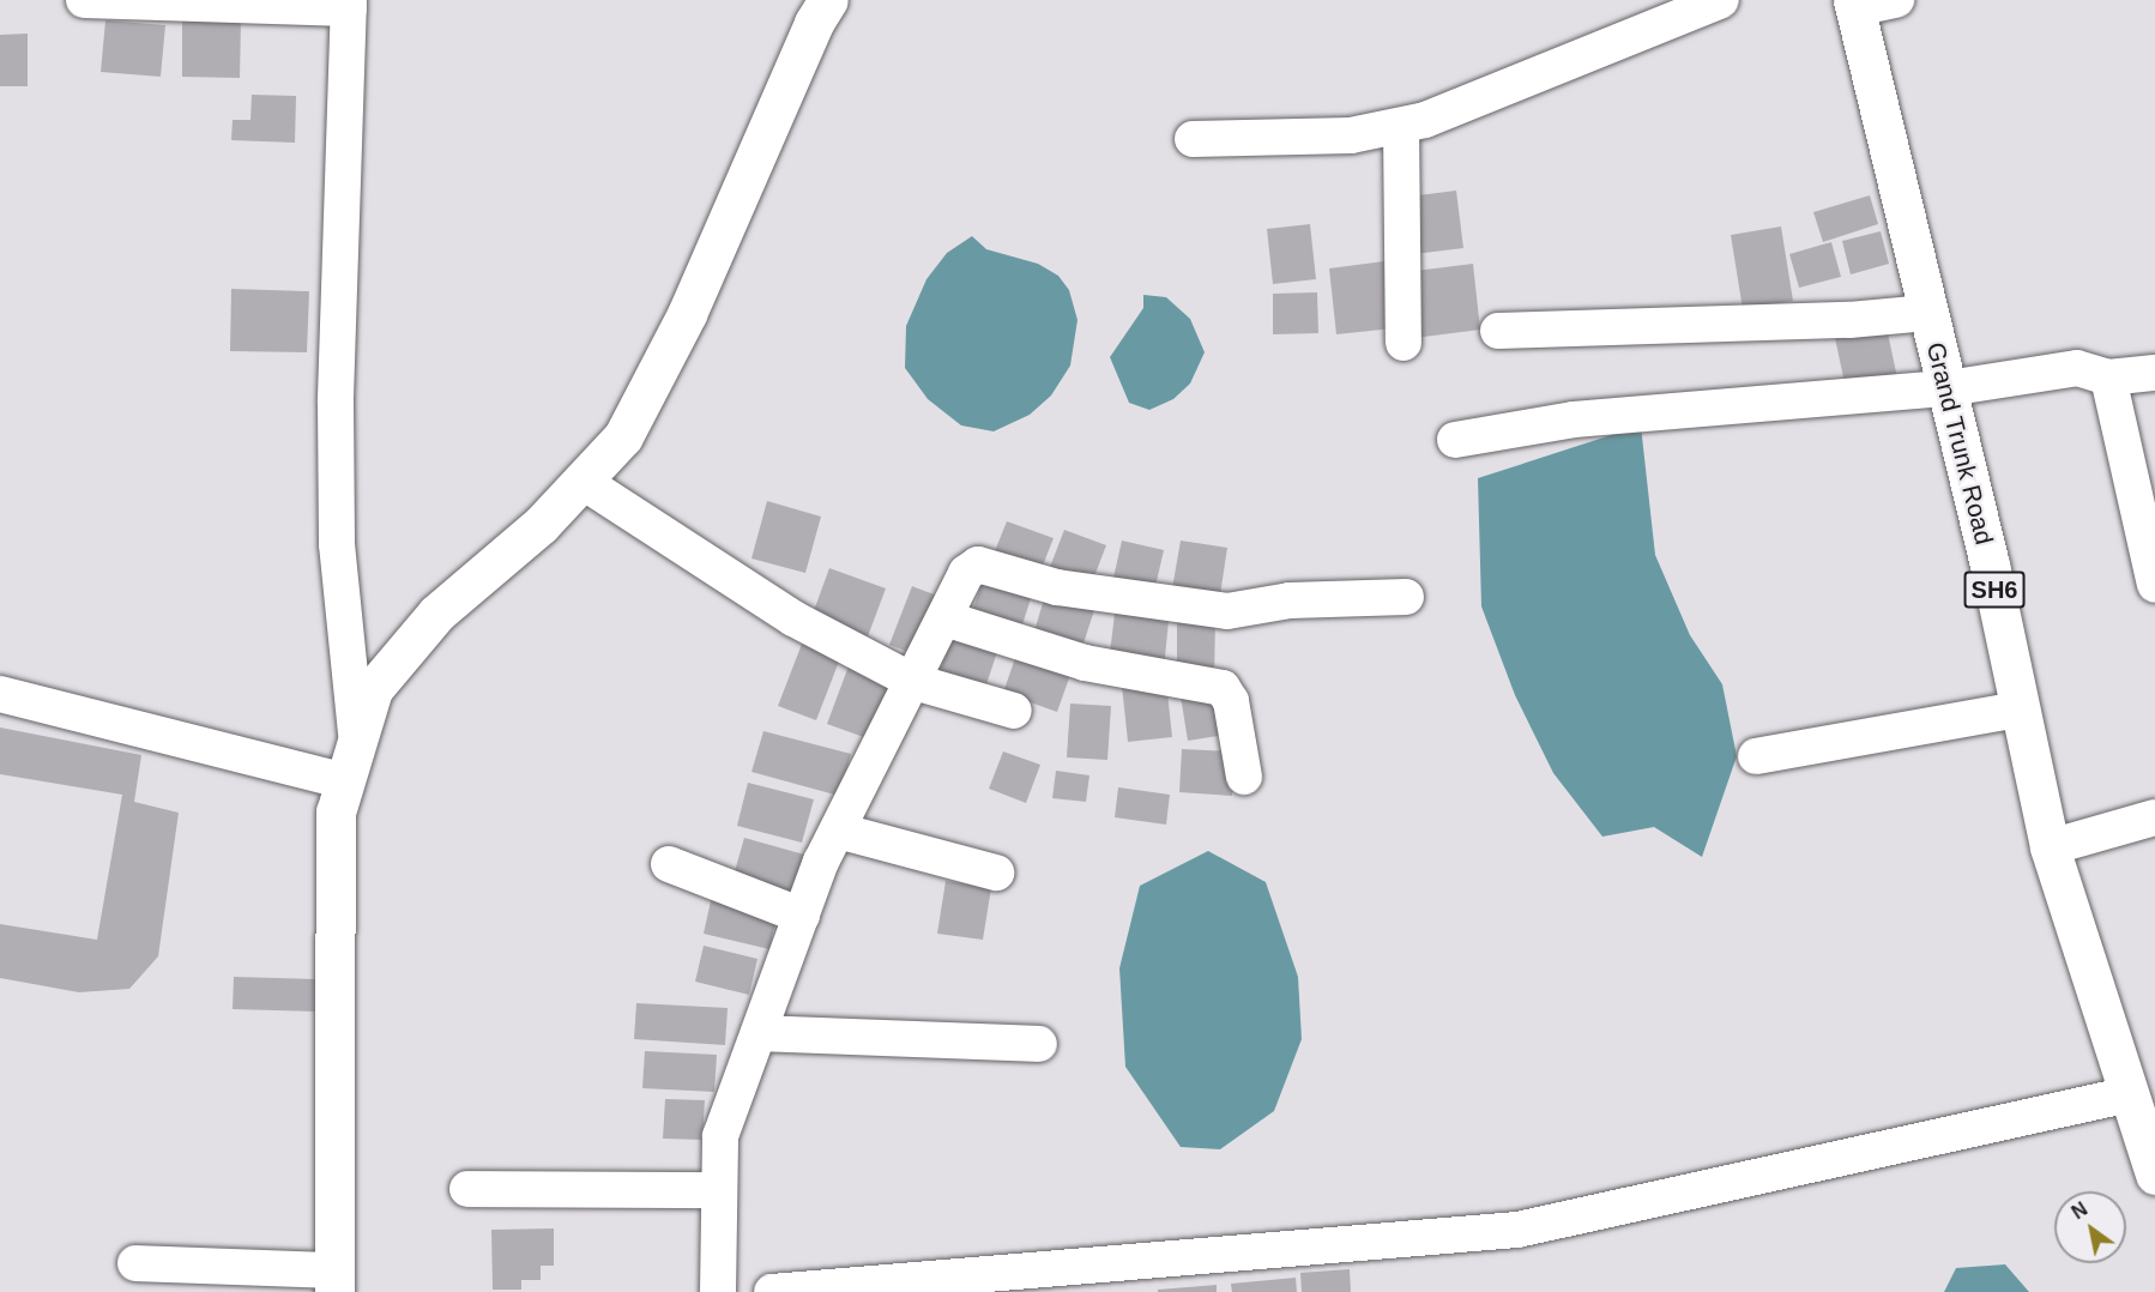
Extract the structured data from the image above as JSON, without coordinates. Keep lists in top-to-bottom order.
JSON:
{
  "streets": {
    "main road": ["Grand Trunk Road", "SH6"]
  },
  "north": "top left"
}
